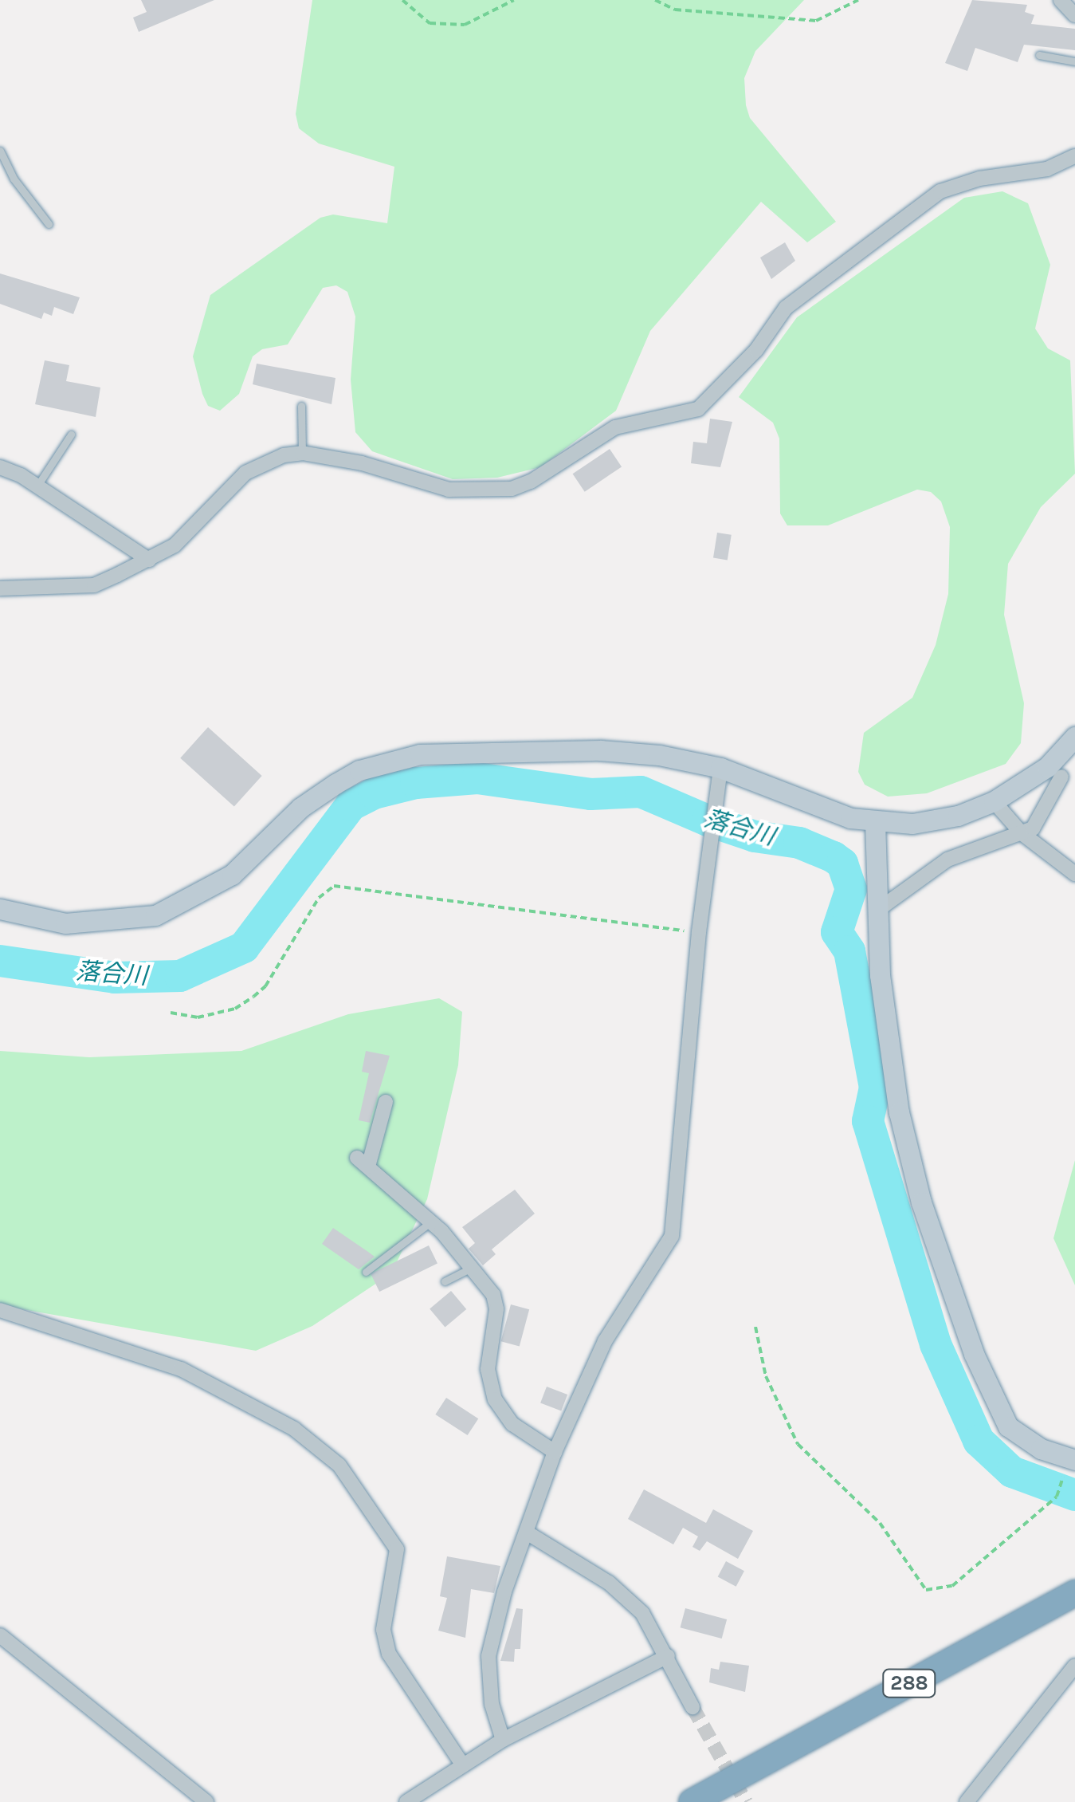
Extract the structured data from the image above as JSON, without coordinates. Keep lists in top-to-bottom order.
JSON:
{
  "streets": {
    "highway": ["288"]
  },
  "water": ["落合川"]
}
